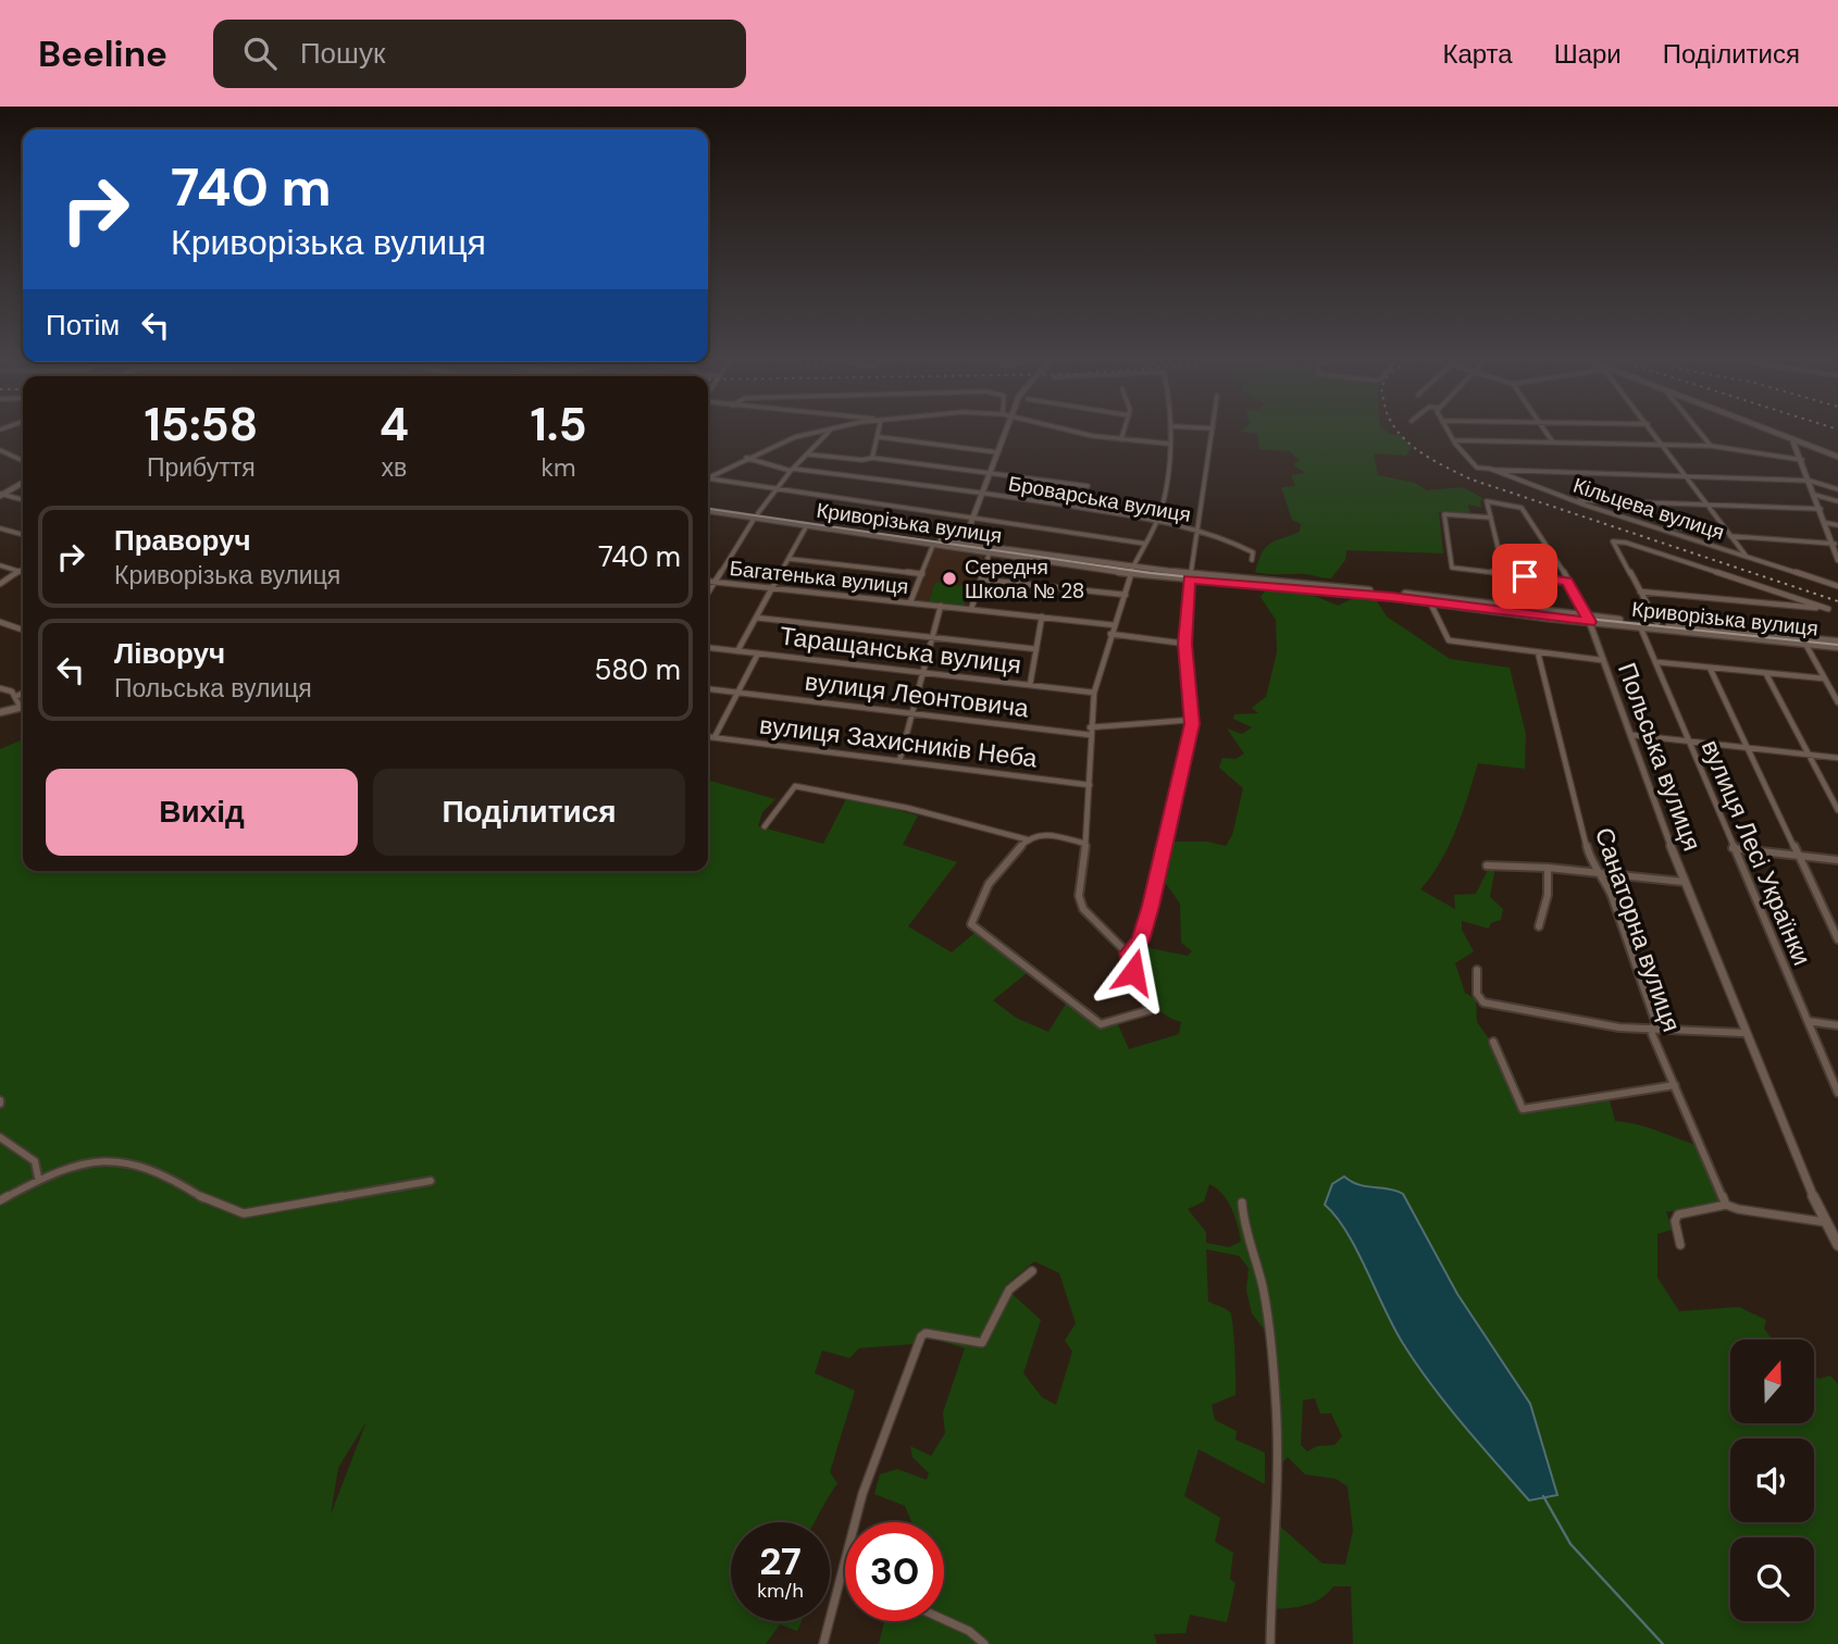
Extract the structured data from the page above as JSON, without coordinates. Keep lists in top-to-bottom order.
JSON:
{
  "streets": {
    "main road": ["Криворізька вулиця"],
    "street": [
      "Броварська вулиця",
      "Кільцева вулиця",
      "Багатенька вулиця",
      "Таращанська вулиця",
      "вулиця Леонтовича",
      "вулиця Захисників Неба",
      "Польська вулиця",
      "вулиця Лесі Українки",
      "Санаторна вулиця"
    ]
  },
  "crossings": [
    ["Криворізька вулиця", "Польська вулиця"],
    ["Криворізька вулиця", "вулиця Лесі Українки"]
  ],
  "places": ["Середня Школа № 28"],
  "north": "top",
  "page": {
    "header": "Beeline",
    "search": "Пошук",
    "nav": ["Карта", "Шари", "Поділитися"],
    "turn": ["740 m", "Криворізька вулиця"],
    "then": "Потім",
    "eta": [
      "15:58",
      "Прибуття",
      "4",
      "хв",
      "1.5",
      "km"
    ],
    "list": [
      {
        "name": "Праворуч",
        "note": "Криворізька вулиця",
        "value": "740 m"
      },
      {
        "name": "Ліворуч",
        "note": "Польська вулиця",
        "value": "580 m"
      }
    ],
    "buttons": ["Вихід", "Поділитися"],
    "speed": "27 km/h",
    "limit": "30"
  }
}
